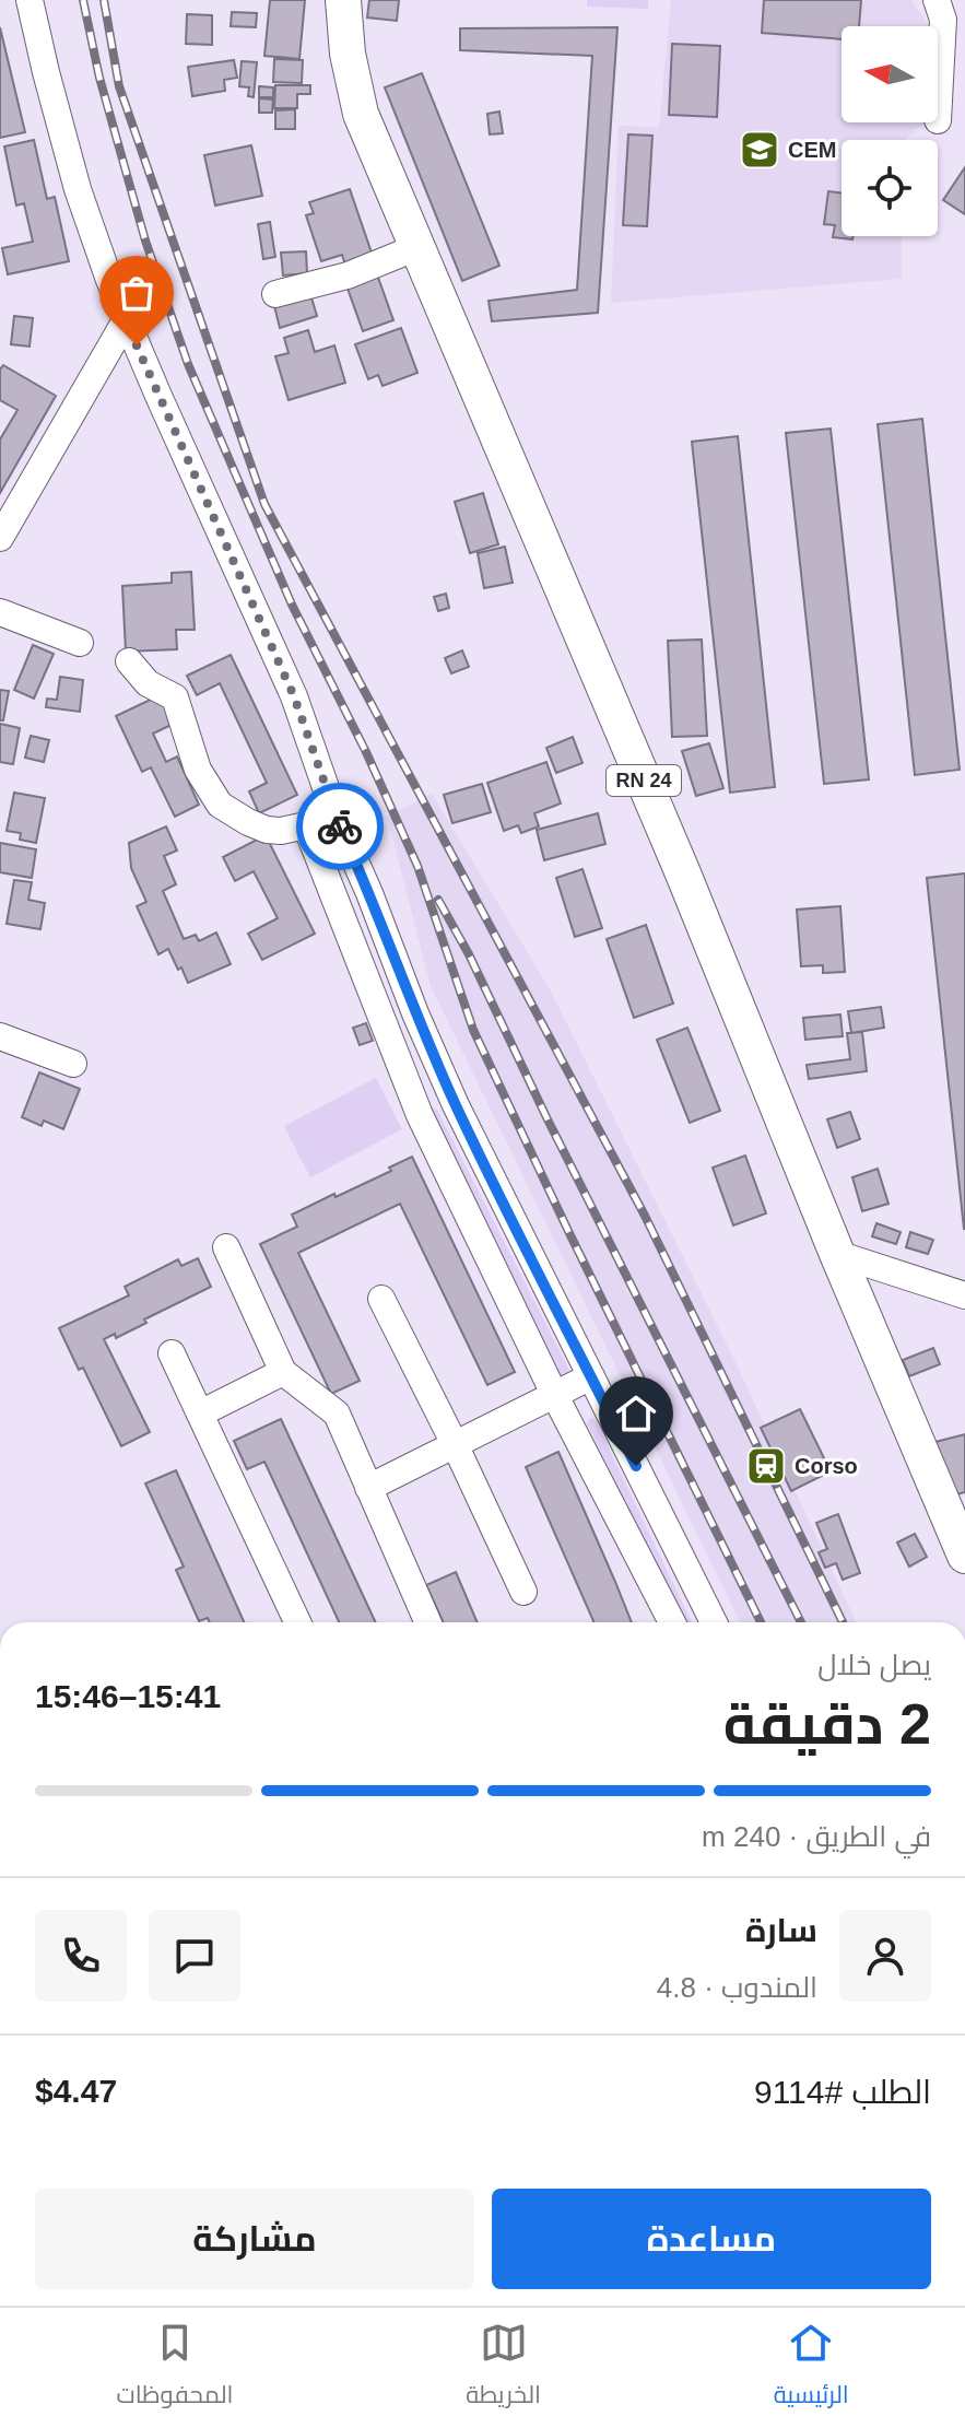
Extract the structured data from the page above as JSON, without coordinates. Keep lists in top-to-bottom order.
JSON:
{
  "streets": {
    "main road": ["RN 24"]
  },
  "places": {
    "school or university": ["CEM"],
    "station": ["Corso"]
  },
  "north": "left",
  "page": {
    "heading": ["2 دقيقة", "يصل خلال", "15:41–15:46"],
    "panel": [
      "سارة",
      "المندوب · 4.8",
      "الطلب #9114",
      "$4.47"
    ],
    "bar": "في الطريق · 240 m",
    "buttons": ["مساعدة", "مشاركة"],
    "tabs": ["الرئيسية", "الخريطة", "المحفوظات"]
  }
}
